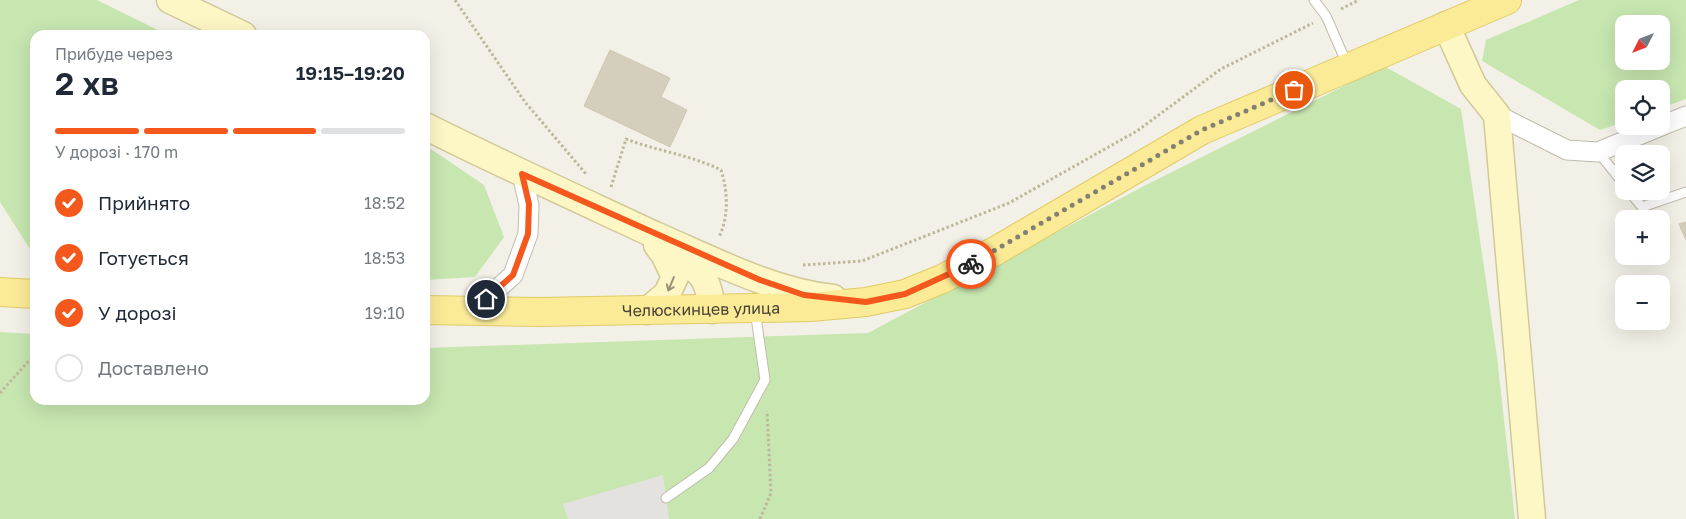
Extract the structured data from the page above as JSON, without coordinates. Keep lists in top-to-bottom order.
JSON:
{
  "streets": {
    "main road": ["Челюскинцев улица"]
  },
  "north": "bottom left",
  "page": {
    "map_buttons": ["+", "−"],
    "heading": ["2 хв", "Прибуде через", "19:15–19:20"],
    "bar": "У дорозі · 170 m",
    "list": [
      ["Прийнято", "18:52"],
      ["Готується", "18:53"],
      ["У дорозі", "19:10"],
      "Доставлено"
    ]
  }
}
